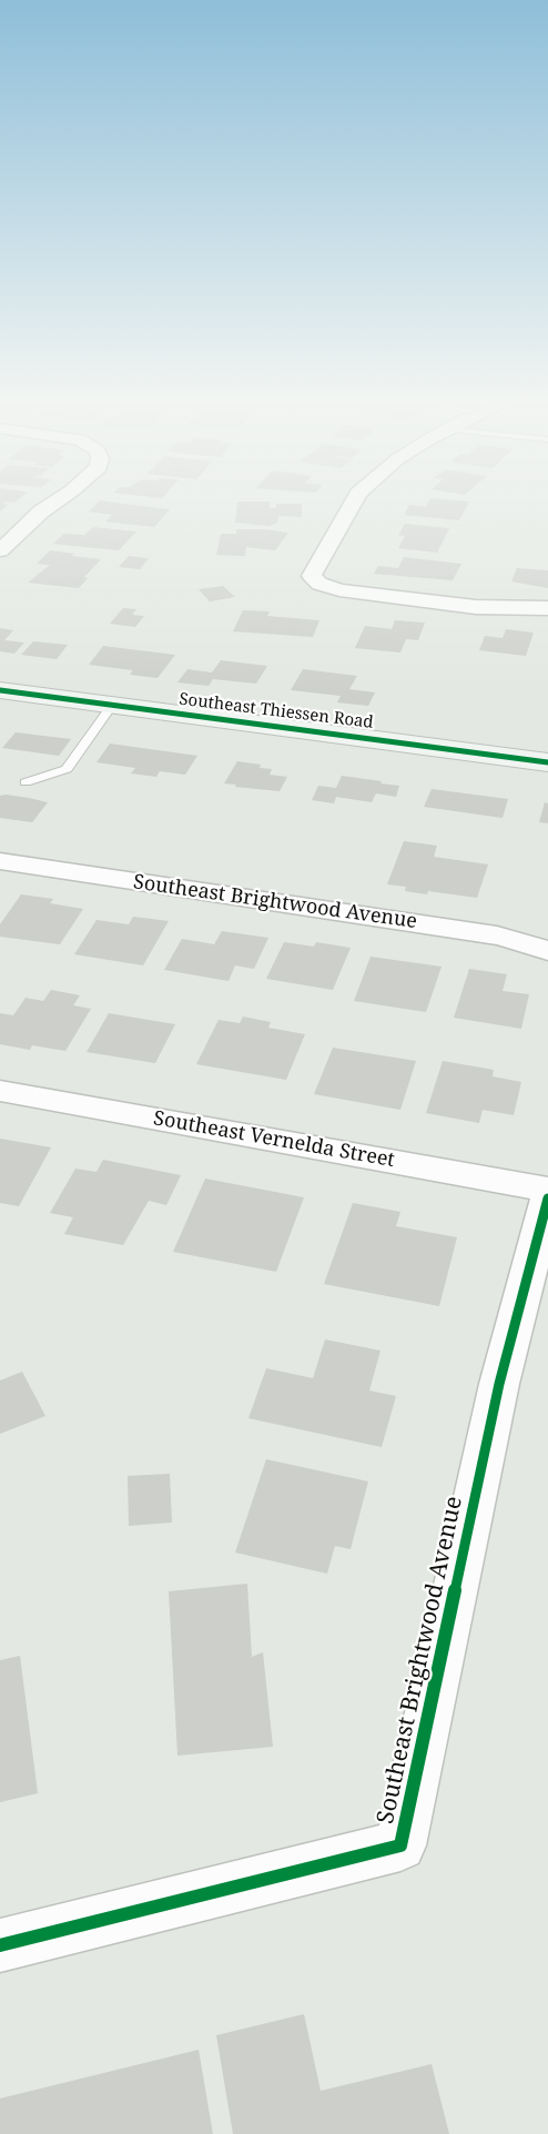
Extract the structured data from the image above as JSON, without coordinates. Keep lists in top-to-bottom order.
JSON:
{
  "streets": {
    "main road": ["Southeast Thiessen Road"],
    "street": ["Southeast Brightwood Avenue", "Southeast Vernelda Street"]
  }
}
